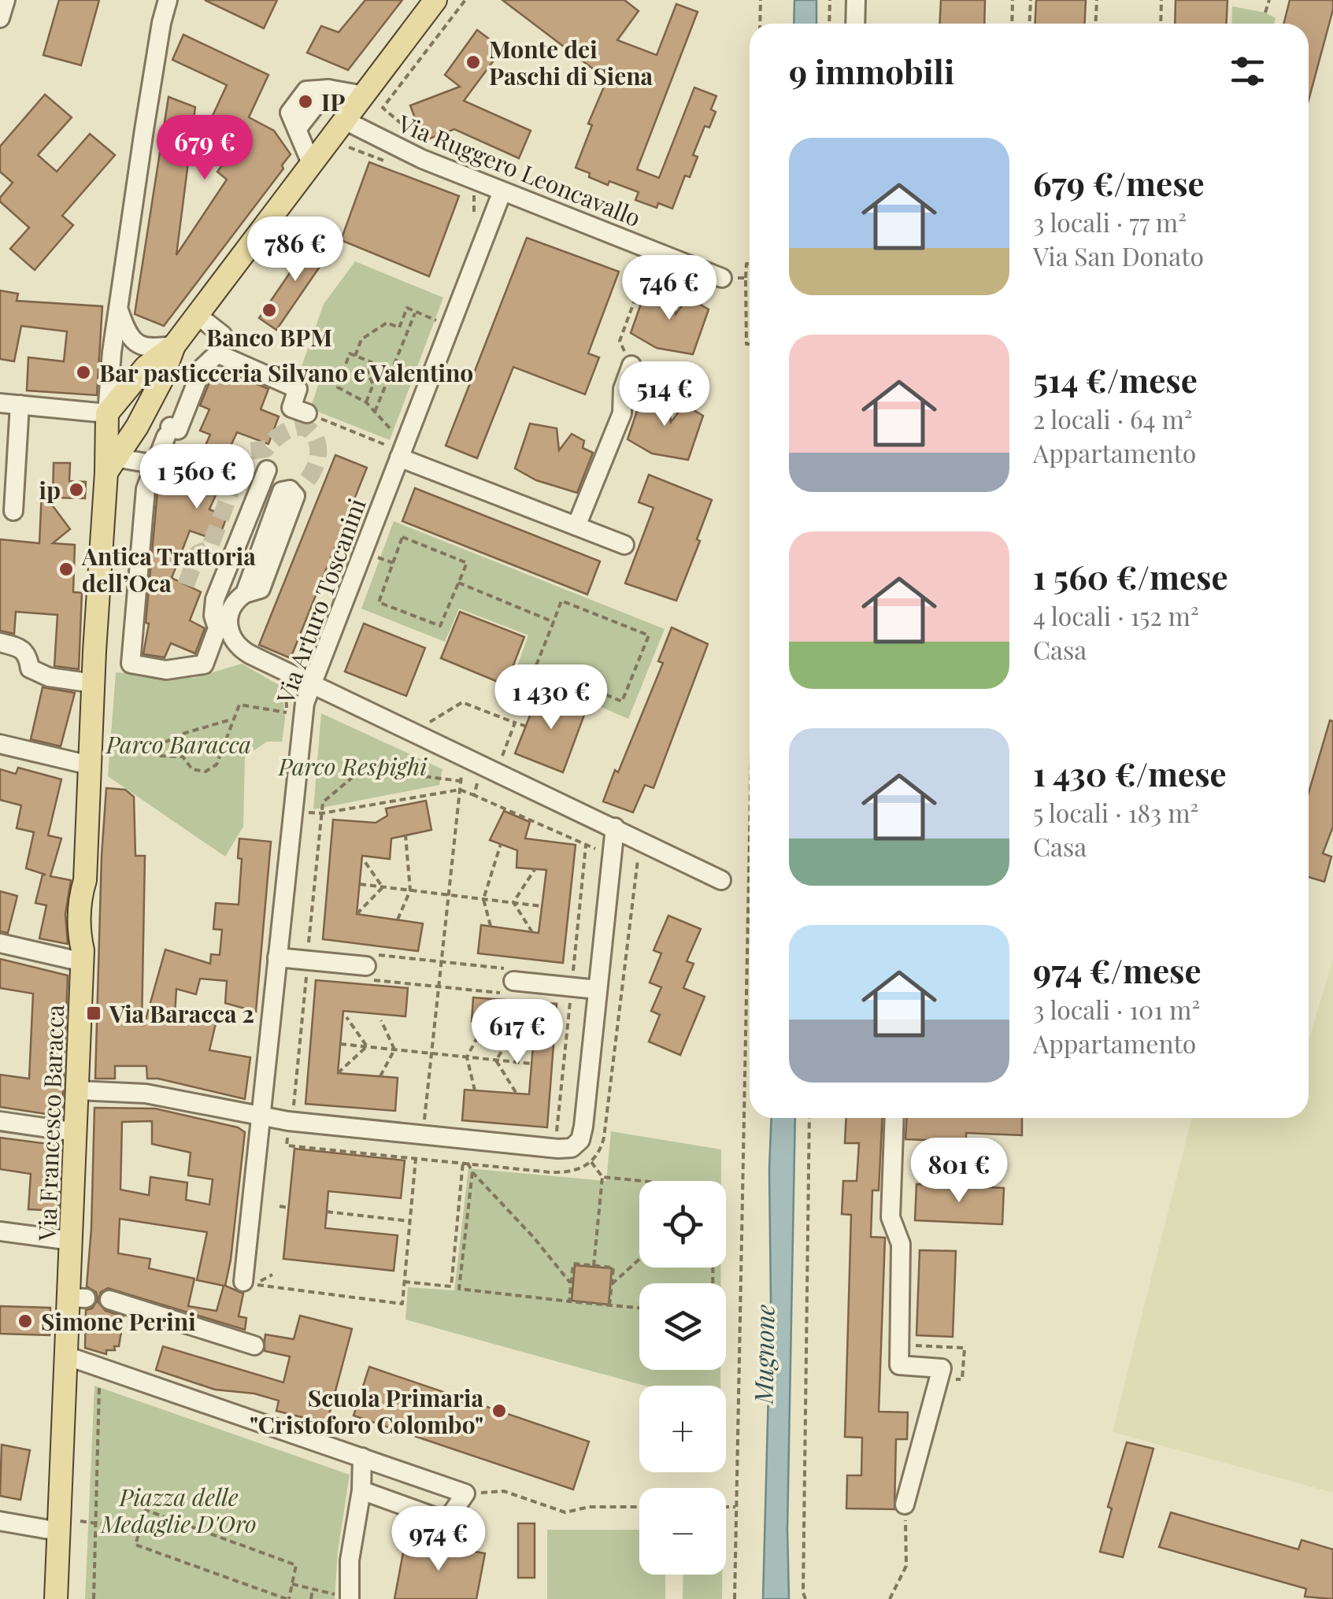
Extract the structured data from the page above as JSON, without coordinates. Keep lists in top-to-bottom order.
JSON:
{
  "streets": {
    "main road": ["Via Francesco Baracca"],
    "street": ["Via Ruggero Leoncavallo", "Via Arturo Toscanini"]
  },
  "crossings": [
    ["Via Ruggero Leoncavallo", "Via Arturo Toscanini"]
  ],
  "water": ["Mugnone"],
  "parks": ["Parco Baracca", "Parco Respighi", "Piazza delle Medaglie D'Oro"],
  "places": {
    "other": [
      "Monte dei Paschi di Siena",
      "IP",
      "Banco BPM",
      "Bar pasticceria Silvano e Valentino",
      "ip",
      "Antica Trattoria dell’Oca",
      "Simone Perini",
      "Scuola Primaria \"Cristoforo Colombo\""
    ],
    "transit": ["Via Baracca 2"]
  },
  "page": {
    "heading": "9 immobili",
    "price": [
      "679 €",
      "786 €",
      "746 €",
      "514 €",
      "1 560 €",
      "1 430 €",
      "617 €",
      "801 €",
      "974 €"
    ],
    "list": [
      {
        "name": "679 €/mese",
        "note": "3 locali · 77 m² · Via San Donato"
      },
      {
        "name": "514 €/mese",
        "note": "2 locali · 64 m² · Appartamento"
      },
      {
        "name": "1 560 €/mese",
        "note": "4 locali · 152 m² · Casa"
      },
      {
        "name": "1 430 €/mese",
        "note": "5 locali · 183 m² · Casa"
      },
      {
        "name": "974 €/mese",
        "note": "3 locali · 101 m² · Appartamento"
      }
    ],
    "map_buttons": ["+", "−"]
  }
}
